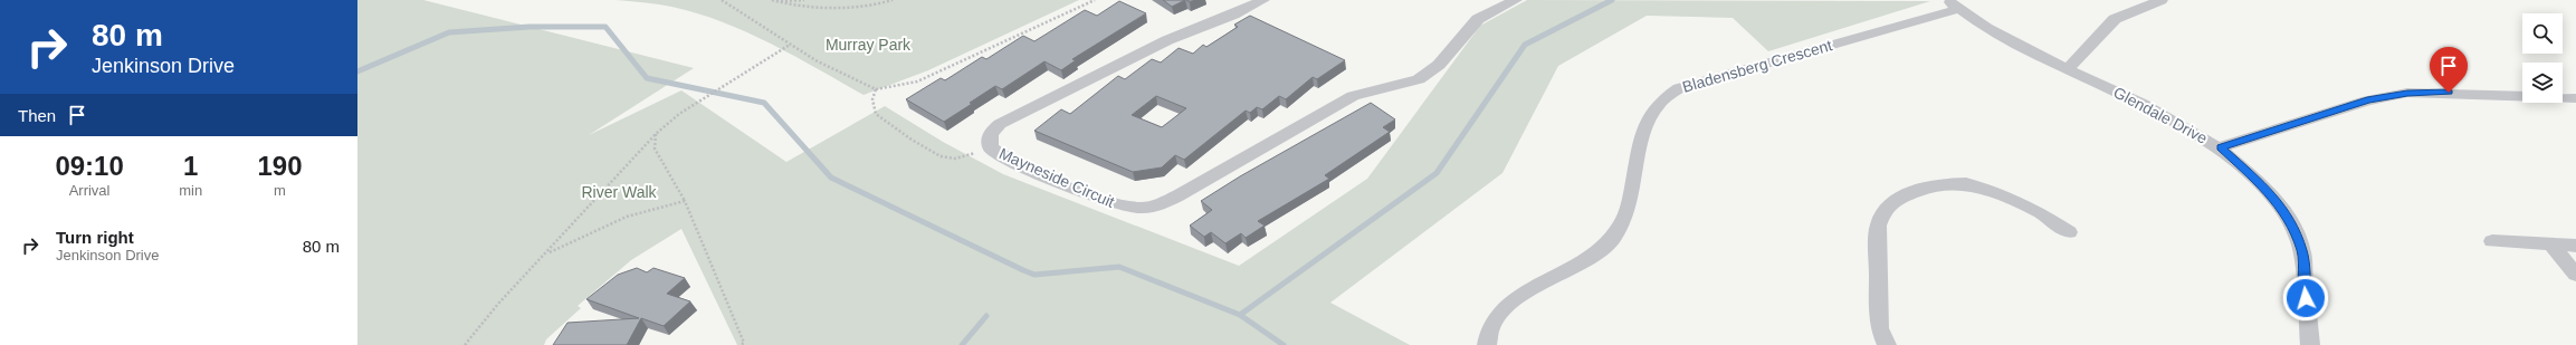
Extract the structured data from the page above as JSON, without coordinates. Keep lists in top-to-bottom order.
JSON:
{
  "streets": {
    "street": ["Bladensberg Crescent", "Glendale Drive", "Mayneside Circuit"]
  },
  "crossings": [
    ["Bladensberg Crescent", "Glendale Drive"]
  ],
  "parks": ["Murray Park", "River Walk"],
  "page": {
    "turn": ["80 m", "Jenkinson Drive"],
    "then": "Then",
    "eta": [
      "09:10",
      "Arrival",
      "1",
      "min",
      "190",
      "m"
    ],
    "list": [
      {
        "name": "Turn right",
        "note": "Jenkinson Drive",
        "value": "80 m"
      }
    ]
  }
}
